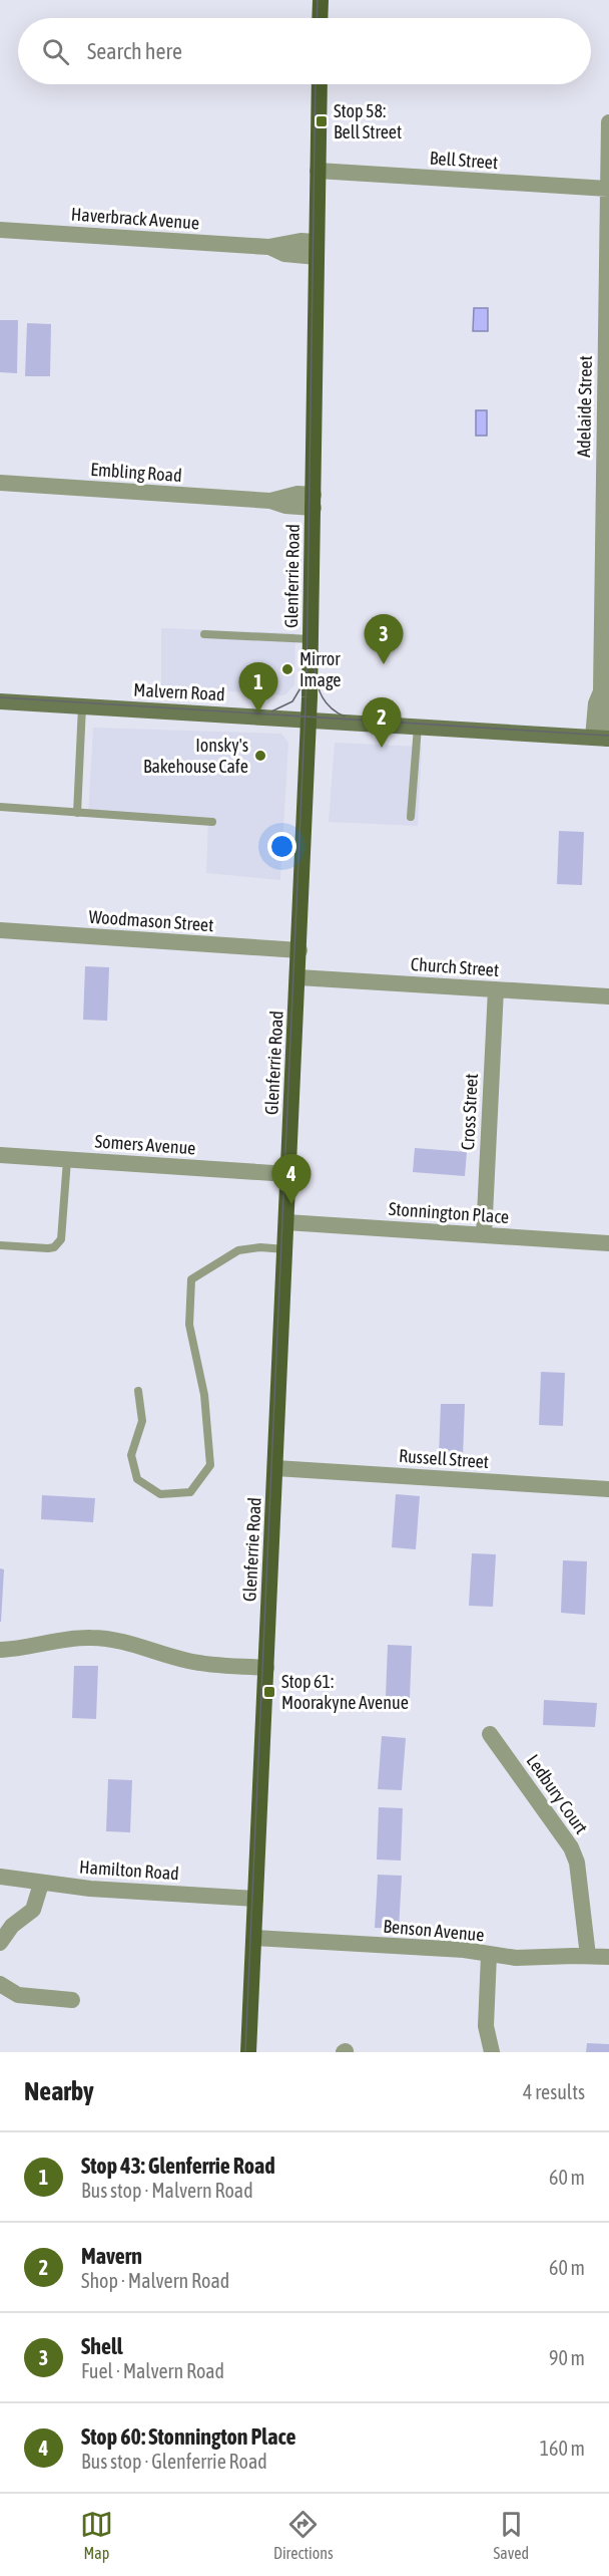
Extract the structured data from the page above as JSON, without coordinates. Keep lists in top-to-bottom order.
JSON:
{
  "streets": {
    "main road": ["Glenferrie Road", "Malvern Road"],
    "street": [
      "Bell Street",
      "Haverbrack Avenue",
      "Adelaide Street",
      "Embling Road",
      "Woodmason Street",
      "Church Street",
      "Cross Street",
      "Somers Avenue",
      "Stonnington Place",
      "Russell Street",
      "Ledbury Court",
      "Hamilton Road",
      "Benson Avenue"
    ]
  },
  "crossings": [
    ["Bell Street", "Adelaide Street"],
    ["Bell Street", "Glenferrie Road"],
    ["Haverbrack Avenue", "Glenferrie Road"],
    ["Adelaide Street", "Malvern Road"],
    ["Embling Road", "Glenferrie Road"],
    ["Glenferrie Road", "Malvern Road"],
    ["Glenferrie Road", "Woodmason Street"],
    ["Glenferrie Road", "Church Street"],
    ["Glenferrie Road", "Somers Avenue"],
    ["Glenferrie Road", "Stonnington Place"],
    ["Glenferrie Road", "Russell Street"],
    ["Glenferrie Road", "Hamilton Road"],
    ["Glenferrie Road", "Benson Avenue"],
    ["Church Street", "Cross Street"],
    ["Cross Street", "Stonnington Place"],
    ["Ledbury Court", "Benson Avenue"]
  ],
  "places": {
    "transit": ["Stop 58: Bell Street", "Stop 61: Moorakyne Avenue"],
    "other": ["Mirror Image", "Ionsky's Bakehouse Cafe"]
  },
  "page": {
    "search": "Search here",
    "pins": [
      "3",
      "1",
      "2",
      "4"
    ],
    "heading": ["Nearby", "4 results"],
    "list": [
      {
        "mark": "1",
        "name": "Stop 43: Glenferrie Road",
        "note": "Bus stop · Malvern Road",
        "value": "60 m"
      },
      {
        "mark": "2",
        "name": "Mavern",
        "note": "Shop · Malvern Road",
        "value": "60 m"
      },
      {
        "mark": "3",
        "name": "Shell",
        "note": "Fuel · Malvern Road",
        "value": "90 m"
      },
      {
        "mark": "4",
        "name": "Stop 60: Stonnington Place",
        "note": "Bus stop · Glenferrie Road",
        "value": "160 m"
      }
    ],
    "nav": ["Map", "Directions", "Saved"]
  }
}
